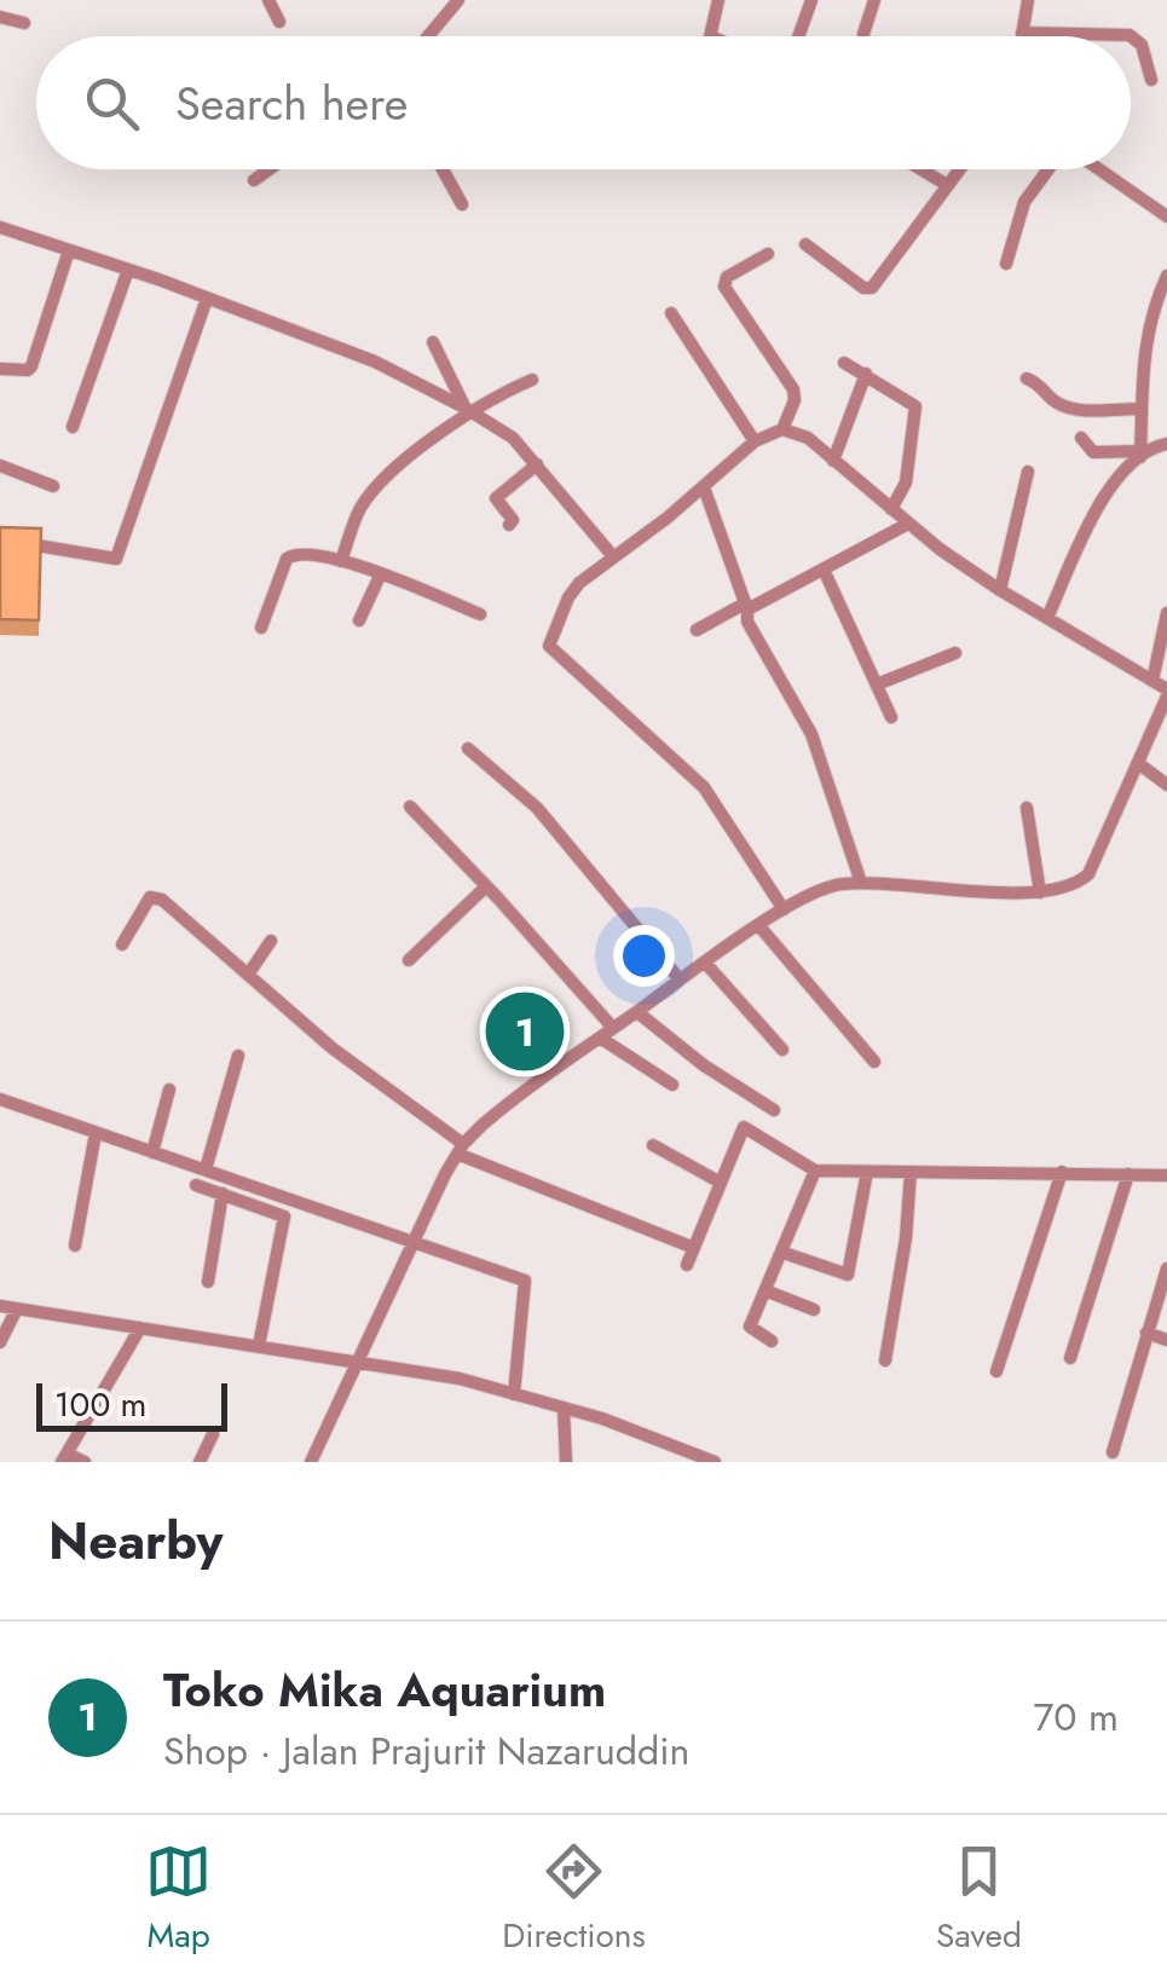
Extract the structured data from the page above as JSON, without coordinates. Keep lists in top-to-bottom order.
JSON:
{
  "scale_bar": "100 m",
  "page": {
    "search": "Search here",
    "pins": "1",
    "scale": "100 m",
    "heading": "Nearby",
    "list": [
      {
        "mark": "1",
        "name": "Toko Mika Aquarium",
        "note": "Shop · Jalan Prajurit Nazaruddin",
        "value": "70 m"
      }
    ],
    "nav": ["Map", "Directions", "Saved"]
  }
}
